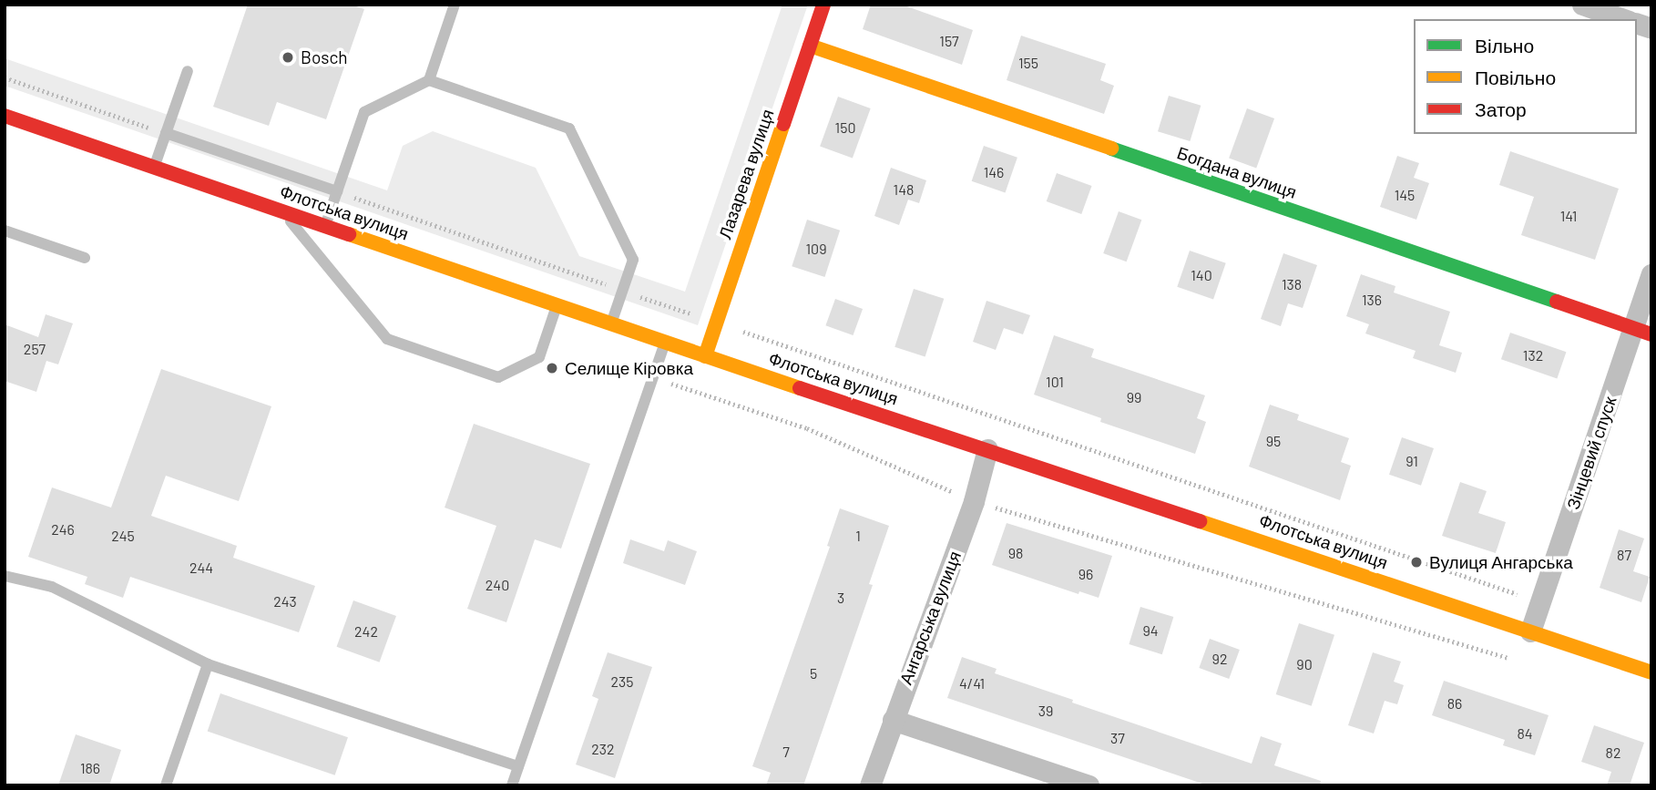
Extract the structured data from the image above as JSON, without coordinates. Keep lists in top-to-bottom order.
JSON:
{
  "streets": {
    "street": [
      "Богдана вулиця",
      "Лазарева вулиця",
      "Флотська вулиця",
      "Зінцевий спуск",
      "Ангарська вулиця"
    ]
  },
  "crossings": [
    ["Богдана вулиця", "Лазарева вулиця"],
    ["Богдана вулиця", "Зінцевий спуск"],
    ["Лазарева вулиця", "Флотська вулиця"],
    ["Флотська вулиця", "Зінцевий спуск"],
    ["Флотська вулиця", "Ангарська вулиця"]
  ],
  "places": ["Bosch", "Селище Кіровка", "Вулиця Ангарська"],
  "house_numbers": [
    "157",
    "155",
    "150",
    "146",
    "148",
    "145",
    "141",
    "109",
    "140",
    "138",
    "136",
    "257",
    "132",
    "101",
    "99",
    "95",
    "91",
    "246",
    "245",
    "1",
    "98",
    "87",
    "244",
    "96",
    "240",
    "3",
    "243",
    "94",
    "242",
    "92",
    "90",
    "5",
    "235",
    "4/41",
    "86",
    "39",
    "84",
    "37",
    "232",
    "7",
    "82",
    "186"
  ],
  "legend": ["Вільно", "Повільно", "Затор"]
}
